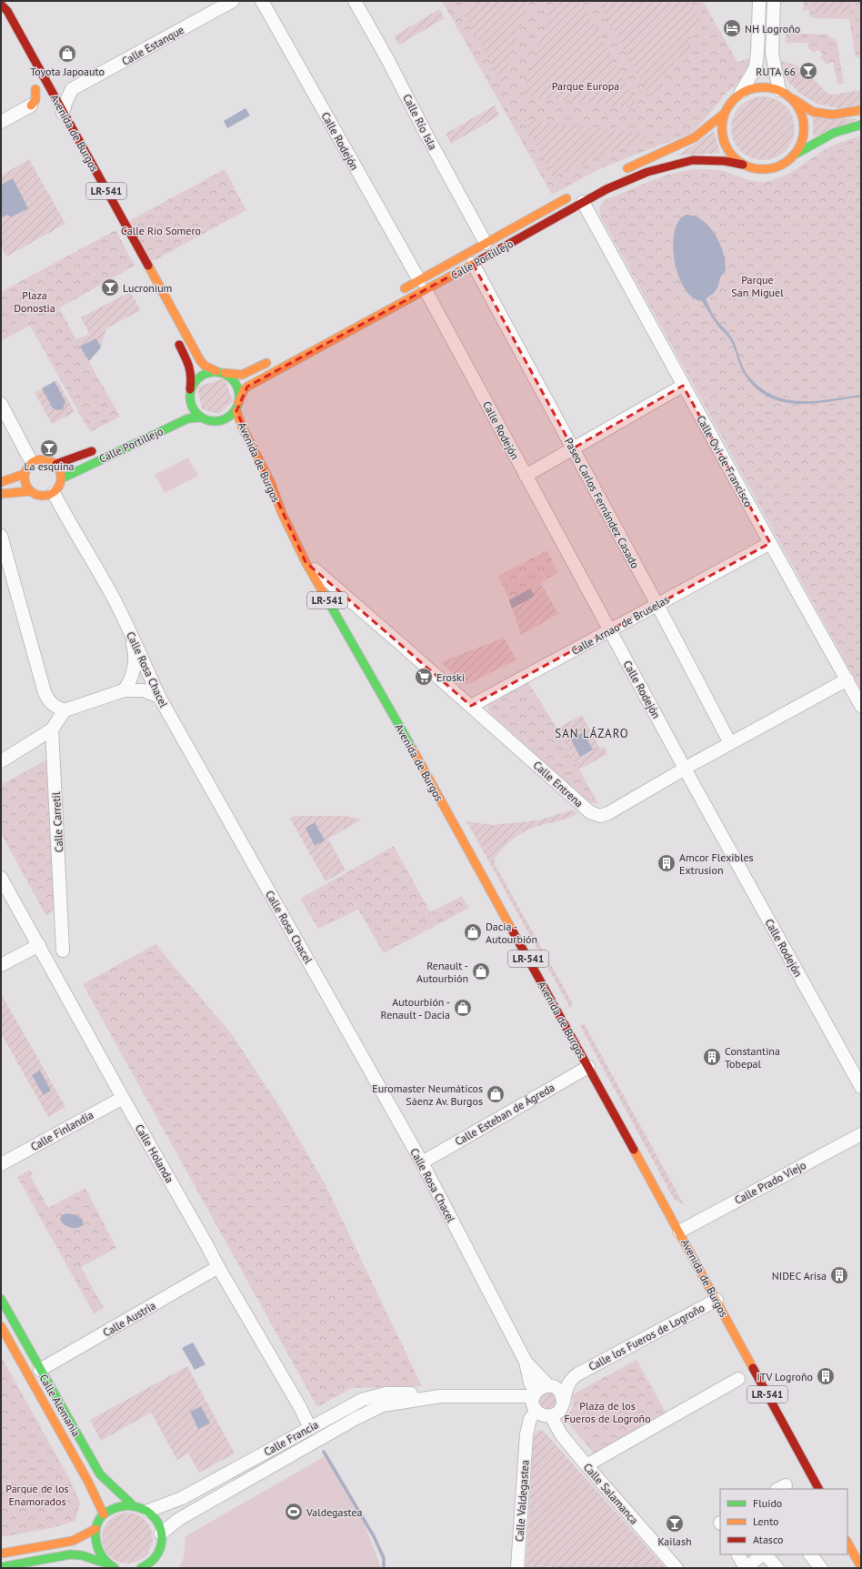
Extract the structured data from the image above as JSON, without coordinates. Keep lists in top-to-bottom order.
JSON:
{
  "streets": {
    "main road": [
      "Avenida de Burgos",
      "LR-541",
      "Calle Portillejo",
      "Calle Alemania"
    ],
    "street": [
      "Calle Estanque",
      "Calle Río Isla",
      "Calle Rodejón",
      "Calle Ovi de Francisco",
      "Paseo Carlos Fernández Casado",
      "Calle Arnao de Bruselas",
      "Calle Rosa Chacel",
      "Calle Entrena",
      "Calle Carretil",
      "Calle Esteban de Ágreda",
      "Calle Finlandia",
      "Calle Holanda",
      "Calle Prado Viejo",
      "Calle Austria",
      "Calle los Fueros de Logroño",
      "Calle Francia",
      "Calle Salamanca",
      "Calle Valdegastea"
    ]
  },
  "crossings": [
    ["Calle Río Isla", "Calle Portillejo"],
    ["Avenida de Burgos", "LR-541"],
    ["Avenida de Burgos", "Calle Portillejo"],
    ["Avenida de Burgos", "Calle Entrena"],
    ["Avenida de Burgos", "Calle Esteban de Ágreda"],
    ["Avenida de Burgos", "Calle Prado Viejo"],
    ["Avenida de Burgos", "Calle los Fueros de Logroño"],
    ["Calle Rodejón", "Calle Portillejo"],
    ["Calle Rodejón", "Calle Arnao de Bruselas"],
    ["Calle Rodejón", "Calle Entrena"],
    ["LR-541", "Calle Portillejo"],
    ["Calle Portillejo", "Calle Ovi de Francisco"],
    ["Calle Portillejo", "Paseo Carlos Fernández Casado"],
    ["Calle Portillejo", "Calle Rosa Chacel"],
    ["Calle Ovi de Francisco", "Calle Arnao de Bruselas"],
    ["Calle Ovi de Francisco", "Calle Entrena"],
    ["Paseo Carlos Fernández Casado", "Calle Arnao de Bruselas"],
    ["Paseo Carlos Fernández Casado", "Calle Entrena"],
    ["Calle Arnao de Bruselas", "Calle Entrena"],
    ["Calle Rosa Chacel", "Calle Esteban de Ágreda"],
    ["Calle Rosa Chacel", "Calle los Fueros de Logroño"],
    ["Calle Rosa Chacel", "Calle Francia"],
    ["Calle Rosa Chacel", "Calle Salamanca"],
    ["Calle Rosa Chacel", "Calle Valdegastea"],
    ["Calle Finlandia", "Calle Holanda"],
    ["Calle Holanda", "Calle Austria"],
    ["Calle Holanda", "Calle Francia"],
    ["Calle Austria", "Calle Alemania"],
    ["Calle los Fueros de Logroño", "Calle Francia"],
    ["Calle los Fueros de Logroño", "Calle Salamanca"],
    ["Calle los Fueros de Logroño", "Calle Valdegastea"],
    ["Calle Francia", "Calle Salamanca"],
    ["Calle Francia", "Calle Valdegastea"],
    ["Calle Salamanca", "Calle Valdegastea"]
  ],
  "districts": ["SAN LÁZARO"],
  "parks": [
    "Parque Europa",
    "Calle Río Somero",
    "Parque San Miguel",
    "Plaza Donostia",
    "Plaza de los Fueros de Logroño",
    "Parque de los Enamorados"
  ],
  "places": {
    "hotel": ["NH Logroño"],
    "shop": [
      "Toyota Japoauto",
      "Dacia - Autourbión",
      "Renault - Autourbión",
      "Autourbión - Renault - Dacia",
      "Euromaster Neumáticos Sáenz Av. Burgos"
    ],
    "bar": [
      "RUTA 66",
      "Lucronium",
      "La esquina",
      "Kailash"
    ],
    "supermarket": ["Eroski"],
    "building": [
      "Amcor Flexibles Extrusion",
      "Constantina Tobepal",
      "NIDEC Arisa",
      "ITV Logroño"
    ],
    "sports": ["Valdegastea"]
  },
  "legend": ["Fluido", "Lento", "Atasco"]
}
